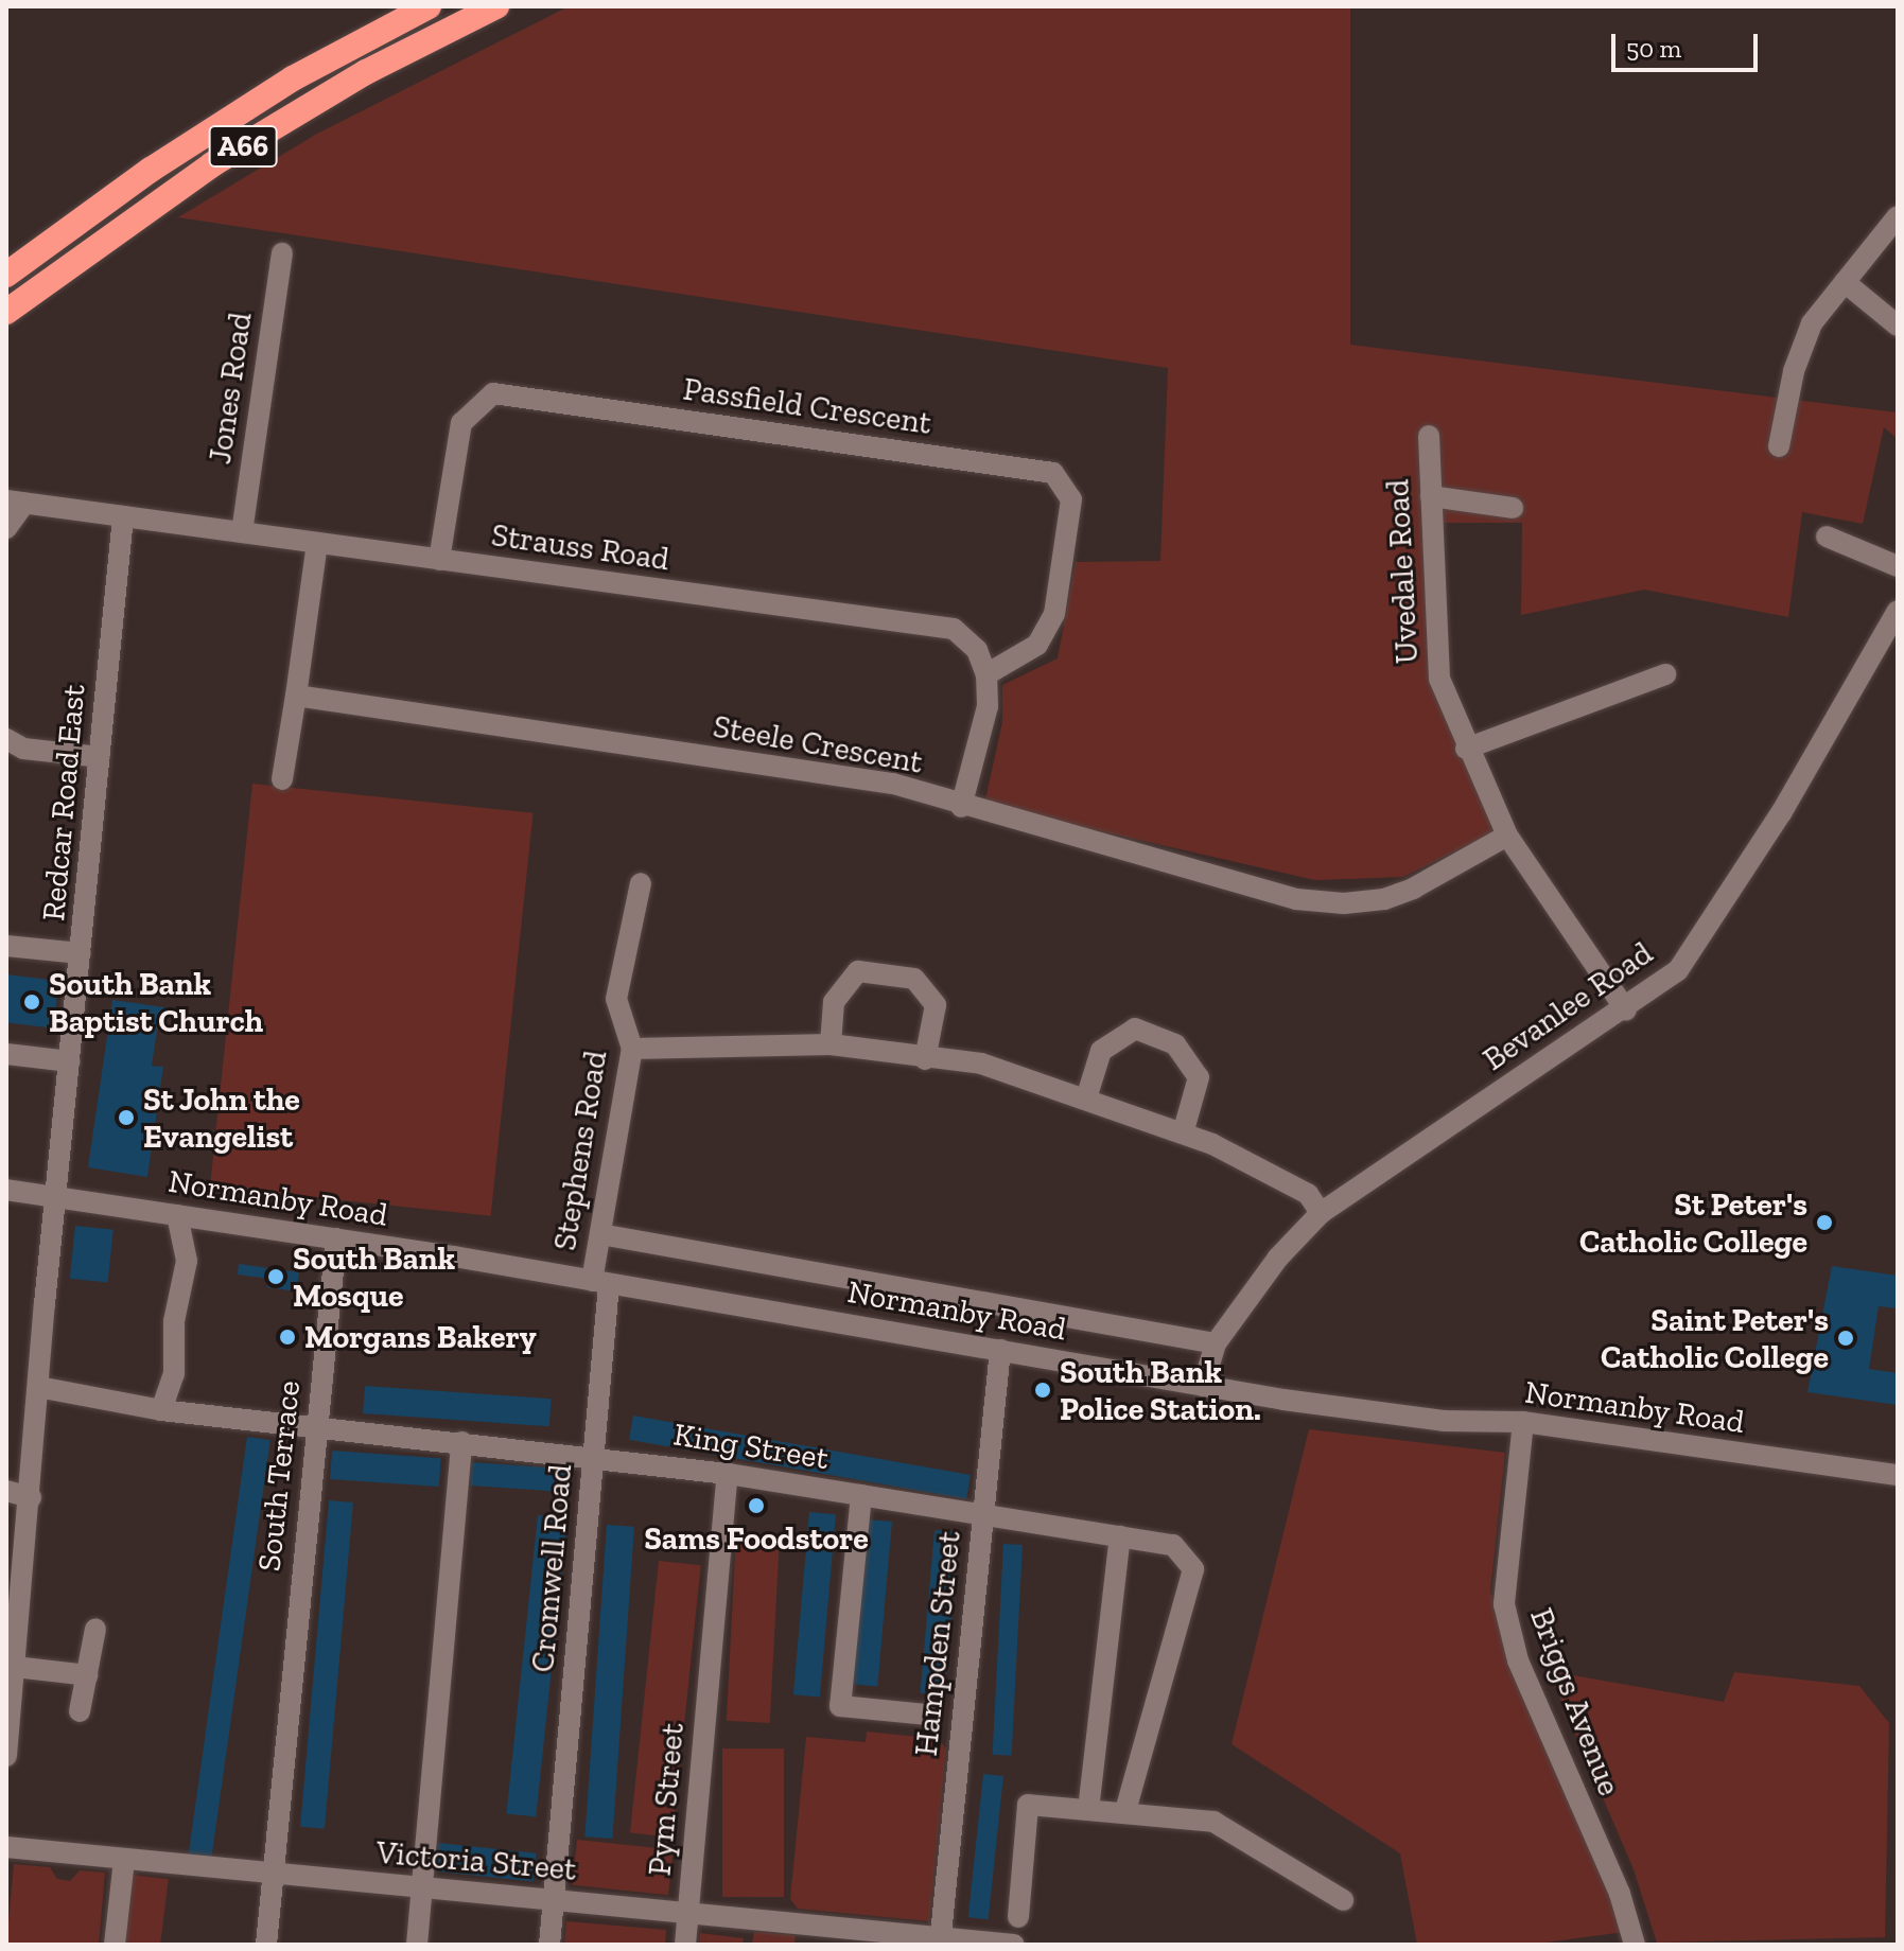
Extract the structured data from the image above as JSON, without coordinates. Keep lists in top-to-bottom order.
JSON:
{
  "streets": {
    "highway": ["A66"],
    "street": [
      "Jones Road",
      "Passfield Crescent",
      "Strauss Road",
      "Uvedale Road",
      "Steele Crescent",
      "Redcar Road East",
      "Bevanlee Road",
      "Stephens Road",
      "Normanby Road",
      "King Street",
      "South Terrace",
      "Cromwell Road",
      "Hampden Street",
      "Briggs Avenue",
      "Pym Street",
      "Victoria Street"
    ]
  },
  "crossings": [
    ["Jones Road", "Strauss Road"],
    ["Passfield Crescent", "Strauss Road"],
    ["Strauss Road", "Redcar Road East"],
    ["Uvedale Road", "Steele Crescent"],
    ["Uvedale Road", "Bevanlee Road"],
    ["Redcar Road East", "Normanby Road"],
    ["Redcar Road East", "King Street"],
    ["Bevanlee Road", "Normanby Road"],
    ["Stephens Road", "Normanby Road"],
    ["Stephens Road", "Cromwell Road"],
    ["Normanby Road", "South Terrace"],
    ["Normanby Road", "Cromwell Road"],
    ["Normanby Road", "Hampden Street"],
    ["Normanby Road", "Briggs Avenue"],
    ["King Street", "South Terrace"],
    ["King Street", "Cromwell Road"],
    ["King Street", "Hampden Street"],
    ["King Street", "Pym Street"],
    ["South Terrace", "Victoria Street"],
    ["Cromwell Road", "Victoria Street"],
    ["Hampden Street", "Victoria Street"],
    ["Pym Street", "Victoria Street"]
  ],
  "places": [
    "South Bank Baptist Church",
    "St John the Evangelist",
    "St Peter's Catholic College",
    "South Bank Mosque",
    "Morgans Bakery",
    "Saint Peter's Catholic College",
    "South Bank Police Station.",
    "Sams Foodstore"
  ],
  "scale_bar": "50 m"
}
